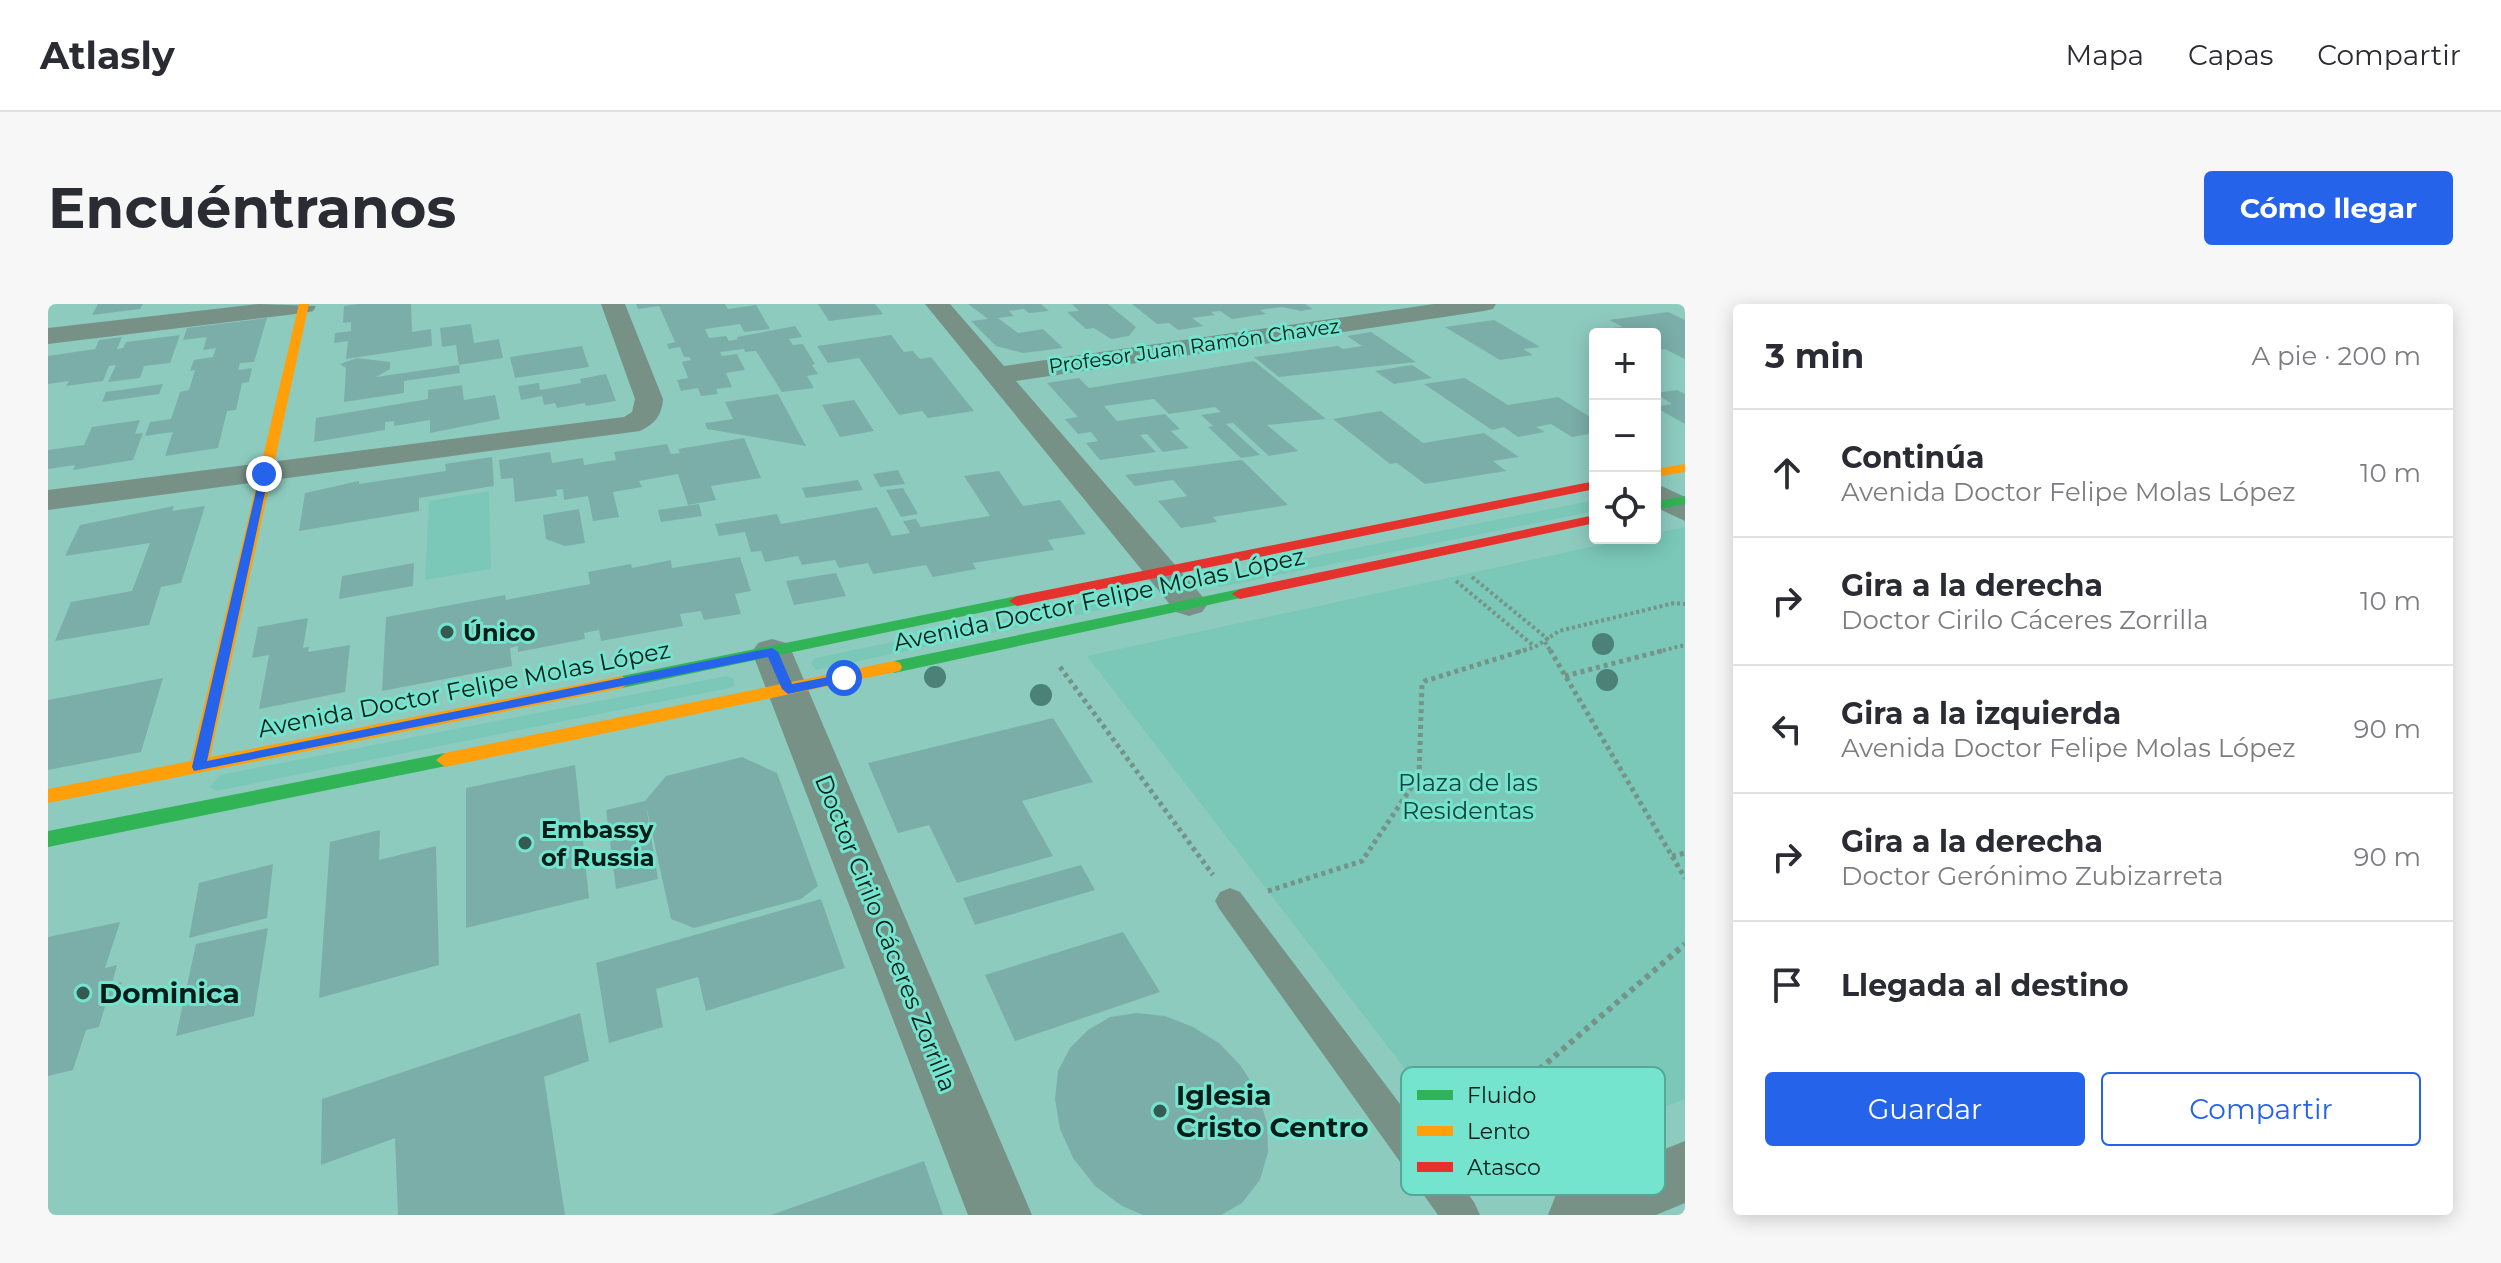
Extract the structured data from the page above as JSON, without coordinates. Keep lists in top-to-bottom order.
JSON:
{
  "streets": {
    "main road": ["Avenida Doctor Felipe Molas López"],
    "street": ["Profesor Juan Ramón Chavez", "Doctor Cirilo Cáceres Zorrilla"]
  },
  "crossings": [
    ["Avenida Doctor Felipe Molas López", "Doctor Cirilo Cáceres Zorrilla"]
  ],
  "parks": ["Plaza de las Residentas"],
  "places": [
    "Único",
    "Embassy of Russia",
    "Dominica",
    "Iglesia Cristo Centro"
  ],
  "legend": ["Fluido", "Lento", "Atasco"],
  "page": {
    "header": "Atlasly",
    "nav": ["Mapa", "Capas", "Compartir"],
    "buttons": [
      "Cómo llegar",
      ["Guardar", "Compartir"]
    ],
    "title": "Encuéntranos",
    "heading": ["3 min", "A pie · 200 m"],
    "map_buttons": ["+", "−"],
    "list": [
      ["Continúa", "Avenida Doctor Felipe Molas López", "10 m"],
      ["Gira a la derecha", "Doctor Cirilo Cáceres Zorrilla", "10 m"],
      ["Gira a la izquierda", "Avenida Doctor Felipe Molas López", "90 m"],
      ["Gira a la derecha", "Doctor Gerónimo Zubizarreta", "90 m"],
      "Llegada al destino"
    ]
  }
}
